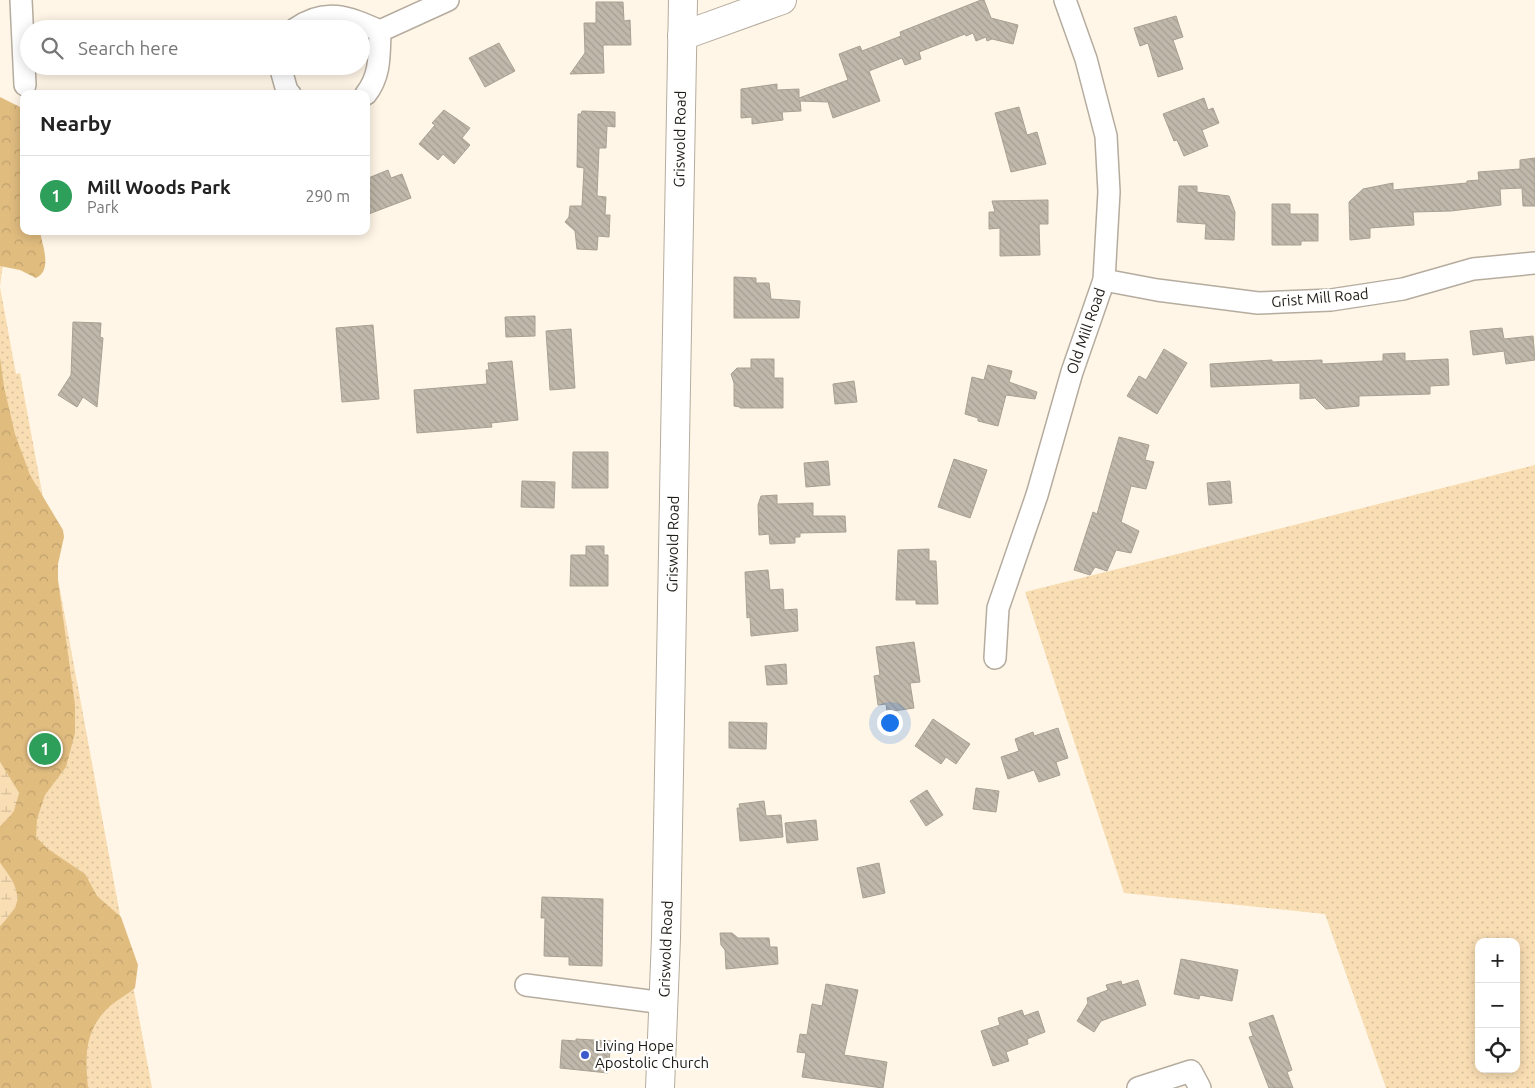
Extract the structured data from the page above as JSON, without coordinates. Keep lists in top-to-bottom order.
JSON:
{
  "streets": {
    "street": ["Griswold Road", "Grist Mill Road", "Old Mill Road"]
  },
  "crossings": [
    ["Grist Mill Road", "Old Mill Road"]
  ],
  "places": ["Living Hope Apostolic Church"],
  "page": {
    "search": "Search here",
    "heading": "Nearby",
    "list": [
      {
        "mark": "1",
        "name": "Mill Woods Park",
        "note": "Park",
        "value": "290 m"
      }
    ],
    "pins": "1",
    "map_buttons": ["+", "−"]
  }
}
